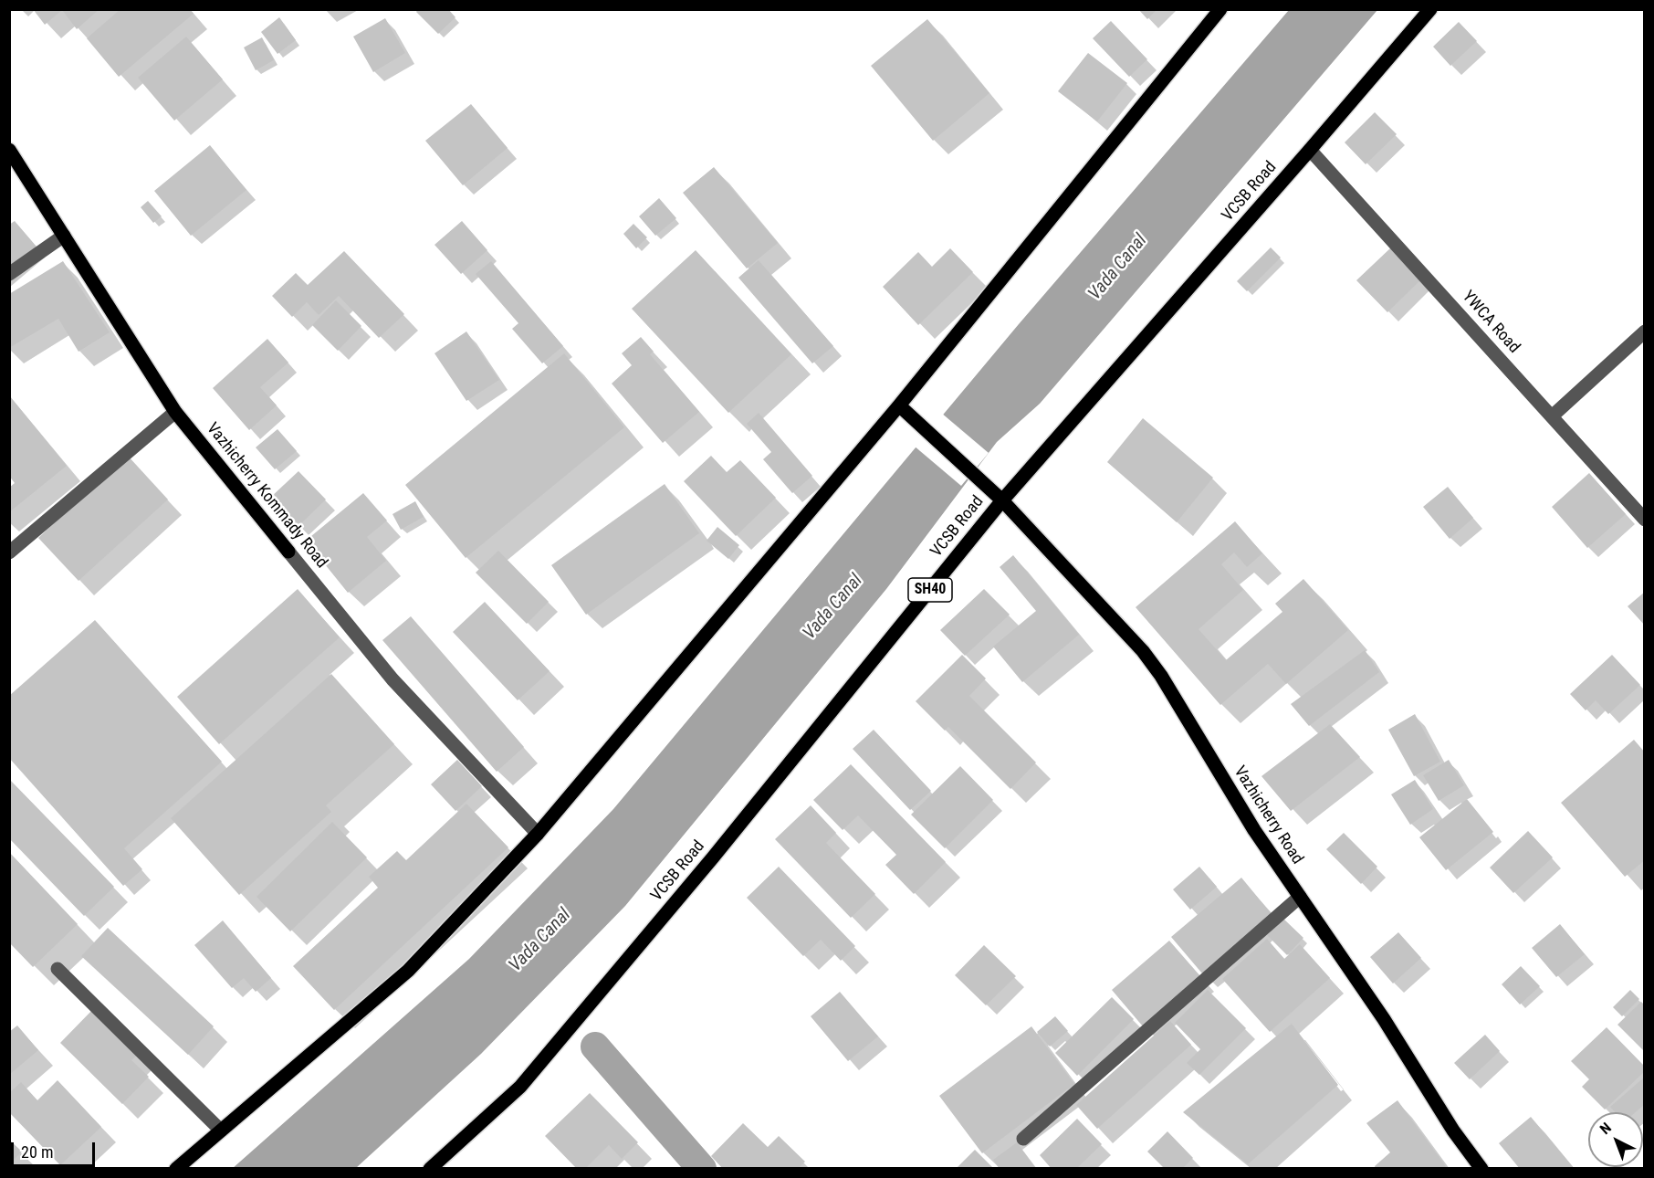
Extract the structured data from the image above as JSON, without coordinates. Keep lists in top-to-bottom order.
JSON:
{
  "streets": {
    "main road": [
      "VCSB Road",
      "Vazhicherry Kommady Road",
      "SH40",
      "Vazhicherry Road"
    ],
    "street": ["YWCA Road"]
  },
  "crossings": [
    ["VCSB Road", "YWCA Road"],
    ["VCSB Road", "Vazhicherry Road"]
  ],
  "water": ["Vada Canal"],
  "scale_bar": "20 m",
  "north": "top left"
}
